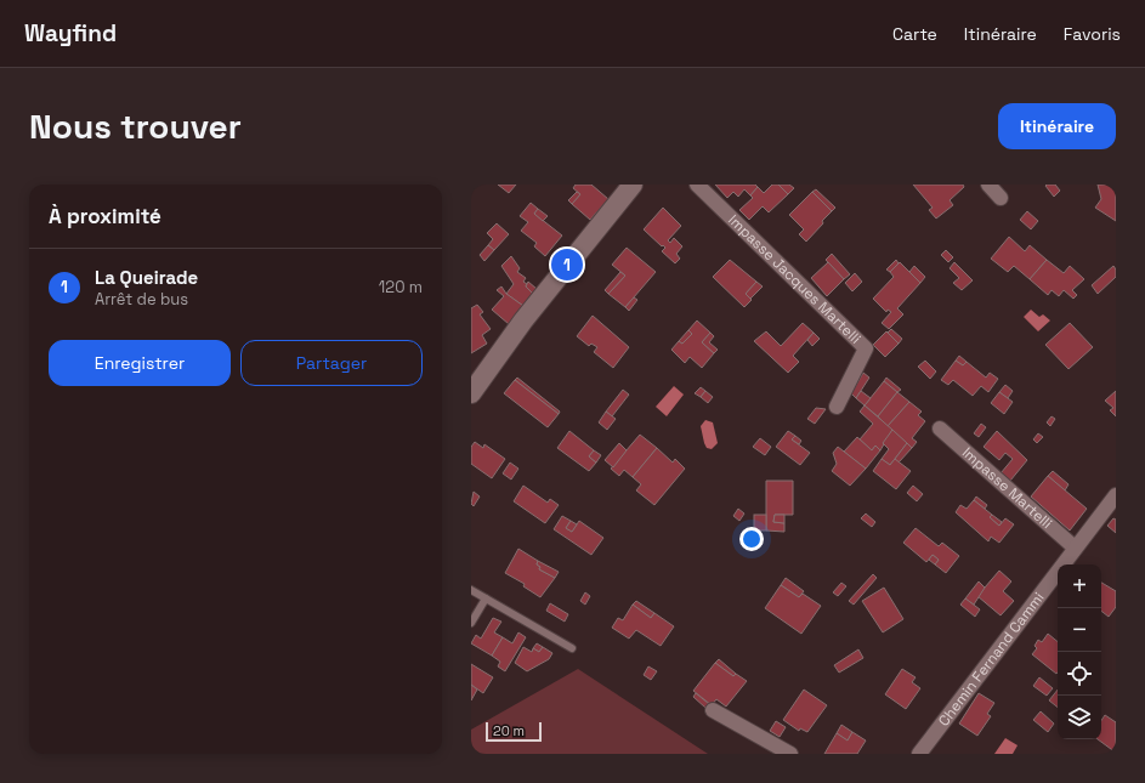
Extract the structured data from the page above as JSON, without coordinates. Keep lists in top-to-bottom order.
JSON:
{
  "streets": {
    "street": ["Impasse Jacques Martelli", "Impasse Martelli", "Chemin Fernand Cammi"]
  },
  "crossings": [
    ["Impasse Martelli", "Chemin Fernand Cammi"]
  ],
  "scale_bar": "20 m",
  "page": {
    "header": "Wayfind",
    "nav": ["Carte", "Itinéraire", "Favoris"],
    "buttons": [
      "Itinéraire",
      ["Enregistrer", "Partager"]
    ],
    "title": "Nous trouver",
    "heading": "À proximité",
    "pins": "1",
    "list": [
      {
        "mark": "1",
        "name": "La Queirade",
        "note": "Arrêt de bus",
        "value": "120 m"
      }
    ],
    "map_buttons": ["+", "−"],
    "scale": "20 m"
  }
}
